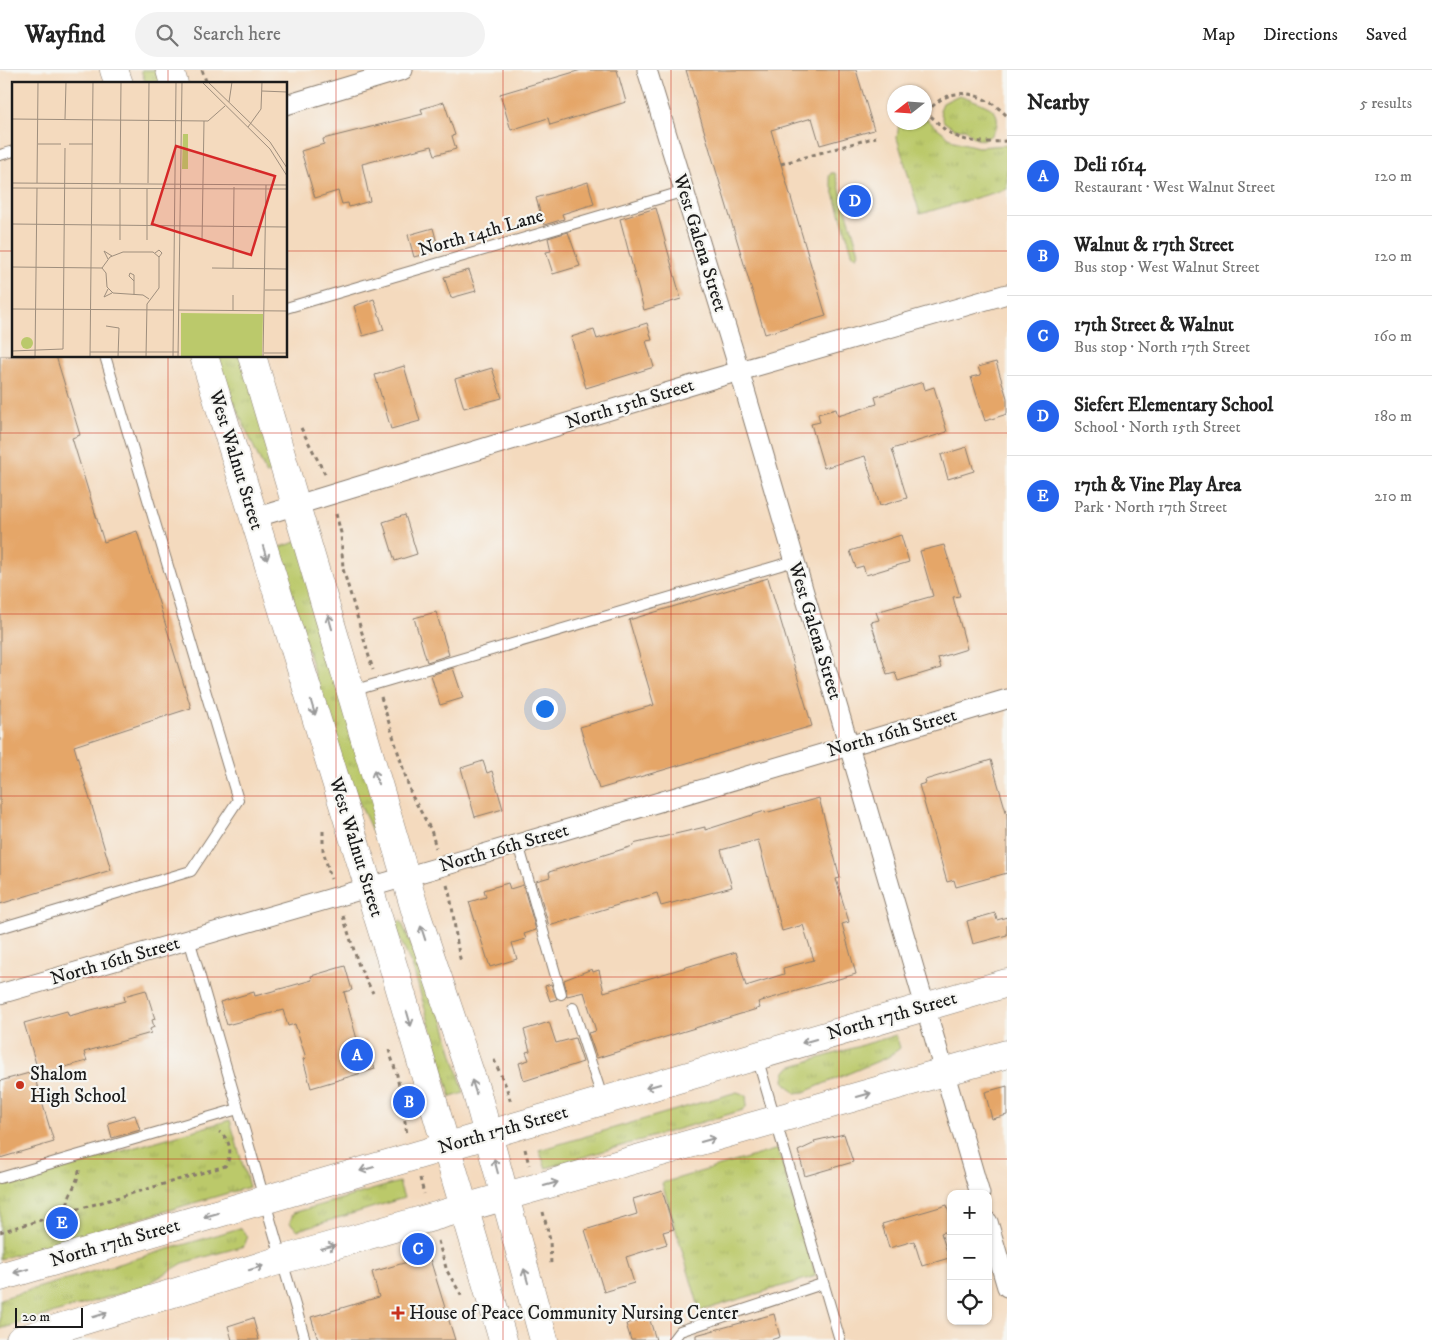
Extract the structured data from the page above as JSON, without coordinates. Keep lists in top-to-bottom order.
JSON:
{
  "streets": {
    "main road": ["West Walnut Street", "North 17th Street"],
    "street": ["West Galena Street", "North 15th Street", "North 16th Street"],
    "lane": ["North 14th Lane"]
  },
  "crossings": [
    ["North 14th Lane", "West Galena Street"],
    ["West Galena Street", "North 15th Street"],
    ["West Galena Street", "North 16th Street"],
    ["West Galena Street", "North 17th Street"],
    ["North 15th Street", "West Walnut Street"],
    ["West Walnut Street", "North 16th Street"],
    ["West Walnut Street", "North 17th Street"]
  ],
  "places": {
    "other": ["Shalom High School"],
    "health": ["House of Peace Community Nursing Center"]
  },
  "scale_bar": "20 m",
  "north": "left",
  "page": {
    "header": "Wayfind",
    "search": "Search here",
    "nav": ["Map", "Directions", "Saved"],
    "heading": ["Nearby", "5 results"],
    "list": [
      {
        "mark": "A",
        "name": "Deli 1614",
        "note": "Restaurant · West Walnut Street",
        "value": "120 m"
      },
      {
        "mark": "B",
        "name": "Walnut & 17th Street",
        "note": "Bus stop · West Walnut Street",
        "value": "120 m"
      },
      {
        "mark": "C",
        "name": "17th Street & Walnut",
        "note": "Bus stop · North 17th Street",
        "value": "160 m"
      },
      {
        "mark": "D",
        "name": "Siefert Elementary School",
        "note": "School · North 15th Street",
        "value": "180 m"
      },
      {
        "mark": "E",
        "name": "17th & Vine Play Area",
        "note": "Park · North 17th Street",
        "value": "210 m"
      }
    ],
    "pins": [
      "D",
      "A",
      "B",
      "E",
      "C"
    ],
    "map_buttons": ["+", "−"],
    "scale": "20 m"
  }
}
